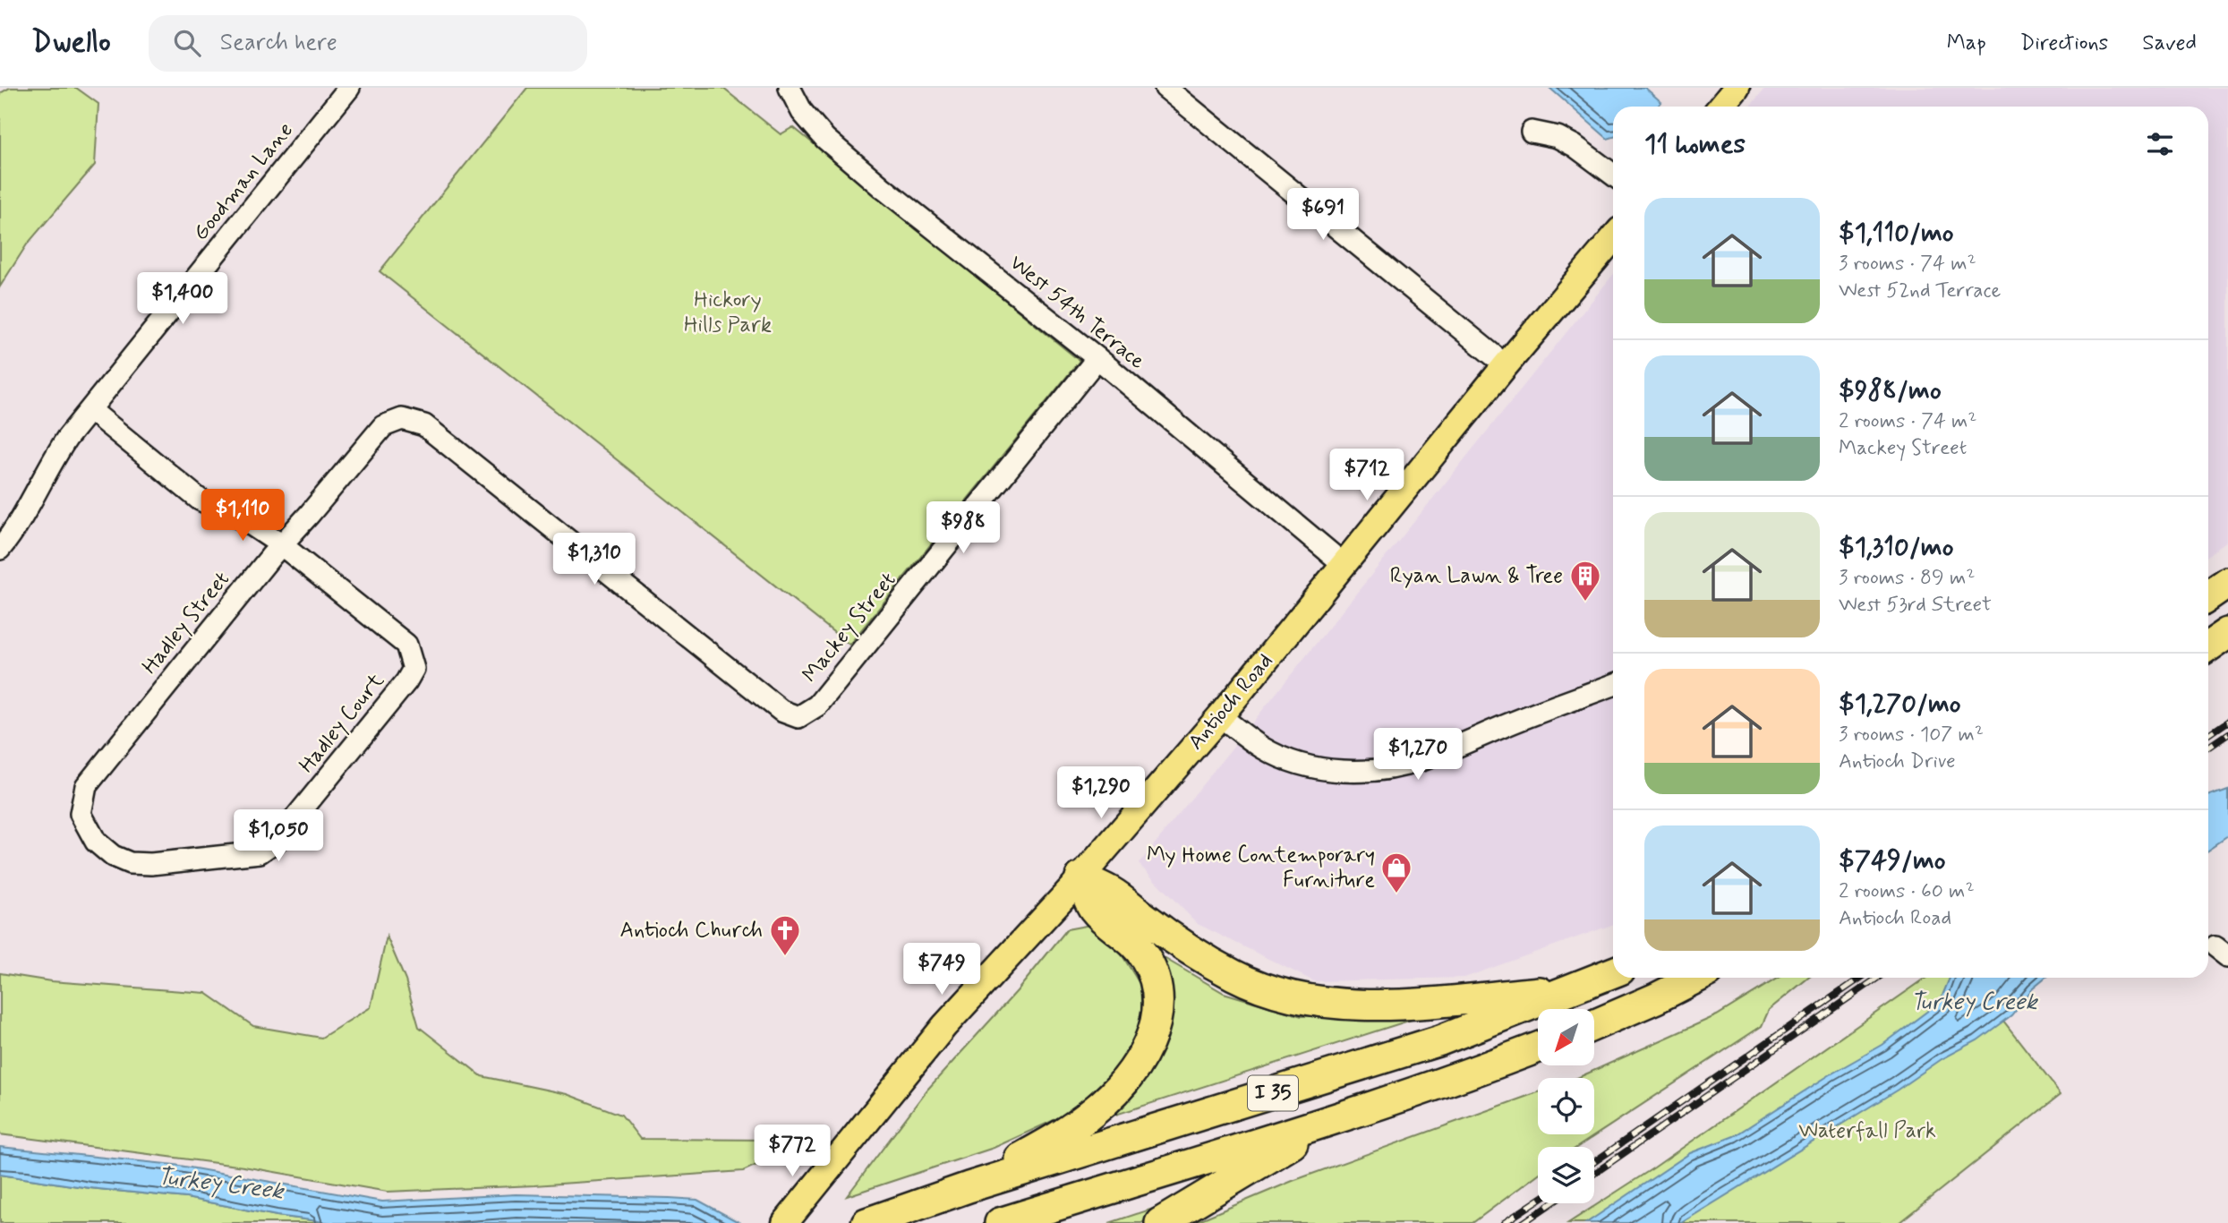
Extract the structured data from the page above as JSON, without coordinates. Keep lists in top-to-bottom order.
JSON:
{
  "streets": {
    "highway": ["I 35"],
    "main road": ["Antioch Road"],
    "street": [
      "Goodman Lane",
      "West 54th Terrace",
      "Hadley Street",
      "Mackey Street",
      "Hadley Court"
    ]
  },
  "crossings": [
    ["West 54th Terrace", "Mackey Street"],
    ["West 54th Terrace", "Antioch Road"],
    ["Hadley Street", "Mackey Street"],
    ["Hadley Street", "Hadley Court"]
  ],
  "water": ["Turkey Creek"],
  "parks": ["Hickory Hills Park", "Waterfall Park"],
  "places": {
    "building": ["Ryan Lawn & Tree"],
    "shop": ["My Home Contemporary Furniture"],
    "church": ["Antioch Church"]
  },
  "north": "bottom left",
  "page": {
    "header": "Dwello",
    "search": "Search here",
    "nav": ["Map", "Directions", "Saved"],
    "heading": "11 homes",
    "list": [
      {
        "name": "$1,110/mo",
        "note": "3 rooms · 74 m² · West 52nd Terrace"
      },
      {
        "name": "$988/mo",
        "note": "2 rooms · 74 m² · Mackey Street"
      },
      {
        "name": "$1,310/mo",
        "note": "3 rooms · 89 m² · West 53rd Street"
      },
      {
        "name": "$1,270/mo",
        "note": "3 rooms · 107 m² · Antioch Drive"
      },
      {
        "name": "$749/mo",
        "note": "2 rooms · 60 m² · Antioch Road"
      }
    ],
    "price": [
      "$691",
      "$1,400",
      "$712",
      "$1,110",
      "$988",
      "$1,310",
      "$1,270",
      "$1,290",
      "$1,050",
      "$749",
      "$772"
    ]
  }
}
